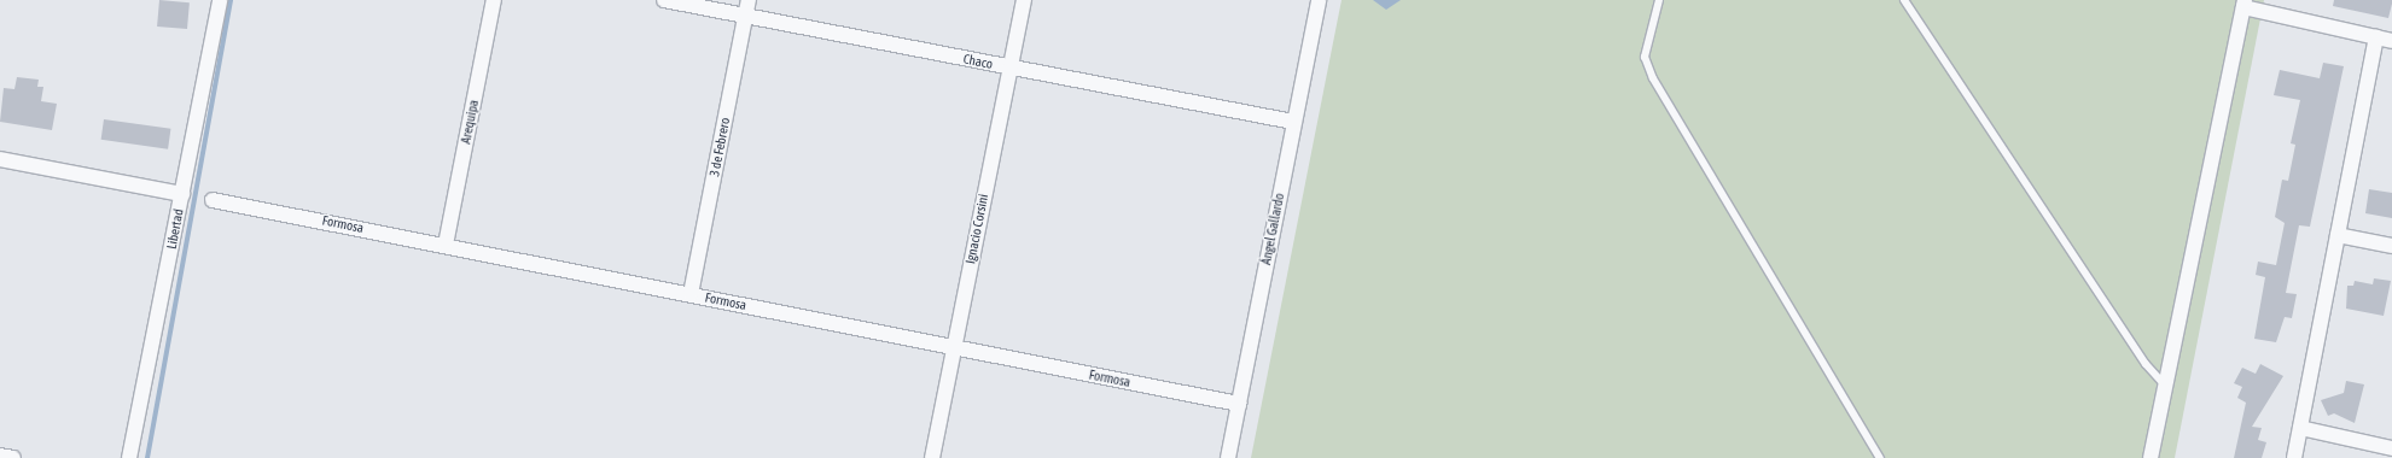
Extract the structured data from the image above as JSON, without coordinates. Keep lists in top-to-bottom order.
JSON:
{
  "streets": {
    "street": [
      "Chaco",
      "Arequipa",
      "3 de Febrero",
      "Formosa",
      "Libertad",
      "Ignacio Corsini",
      "Ángel Gallardo"
    ]
  },
  "crossings": [
    ["Chaco", "3 de Febrero"],
    ["Chaco", "Ignacio Corsini"],
    ["Chaco", "Ángel Gallardo"],
    ["Arequipa", "Formosa"],
    ["3 de Febrero", "Formosa"],
    ["Formosa", "Ignacio Corsini"],
    ["Formosa", "Ángel Gallardo"]
  ]
}
